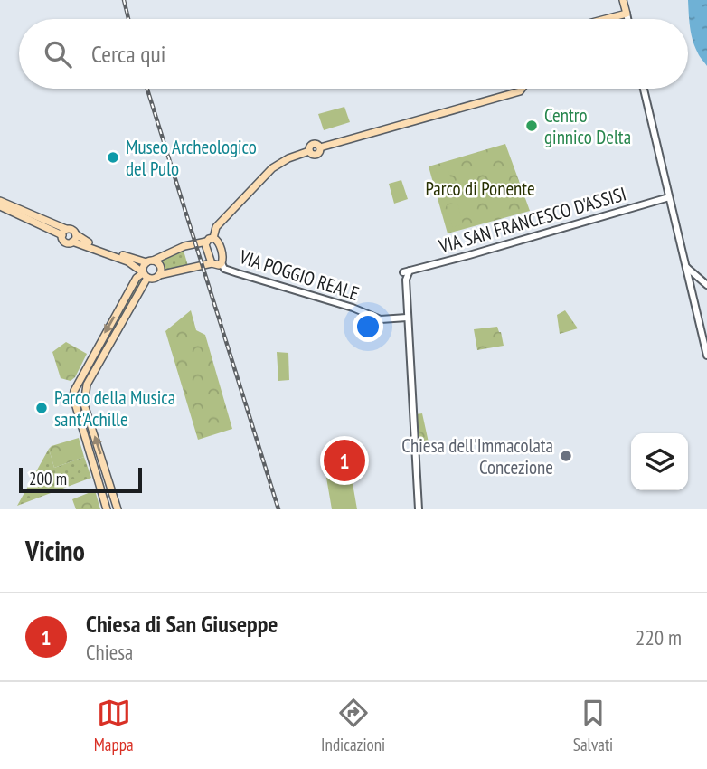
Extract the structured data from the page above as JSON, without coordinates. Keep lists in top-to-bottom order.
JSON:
{
  "streets": {
    "street": ["VIA SAN FRANCESCO D'ASSISI", "VIA POGGIO REALE"]
  },
  "crossings": [
    ["VIA SAN FRANCESCO D'ASSISI", "VIA POGGIO REALE"]
  ],
  "parks": ["Parco di Ponente"],
  "places": [
    "Centro ginnico Delta",
    "Museo Archeologico del Pulo",
    "Parco della Musica sant'Achille",
    "Chiesa dell'Immacolata Concezione"
  ],
  "scale_bar": "200 m",
  "page": {
    "search": "Cerca qui",
    "pins": "1",
    "scale": "200 m",
    "heading": "Vicino",
    "list": [
      {
        "mark": "1",
        "name": "Chiesa di San Giuseppe",
        "note": "Chiesa",
        "value": "220 m"
      }
    ],
    "nav": ["Mappa", "Indicazioni", "Salvati"]
  }
}
